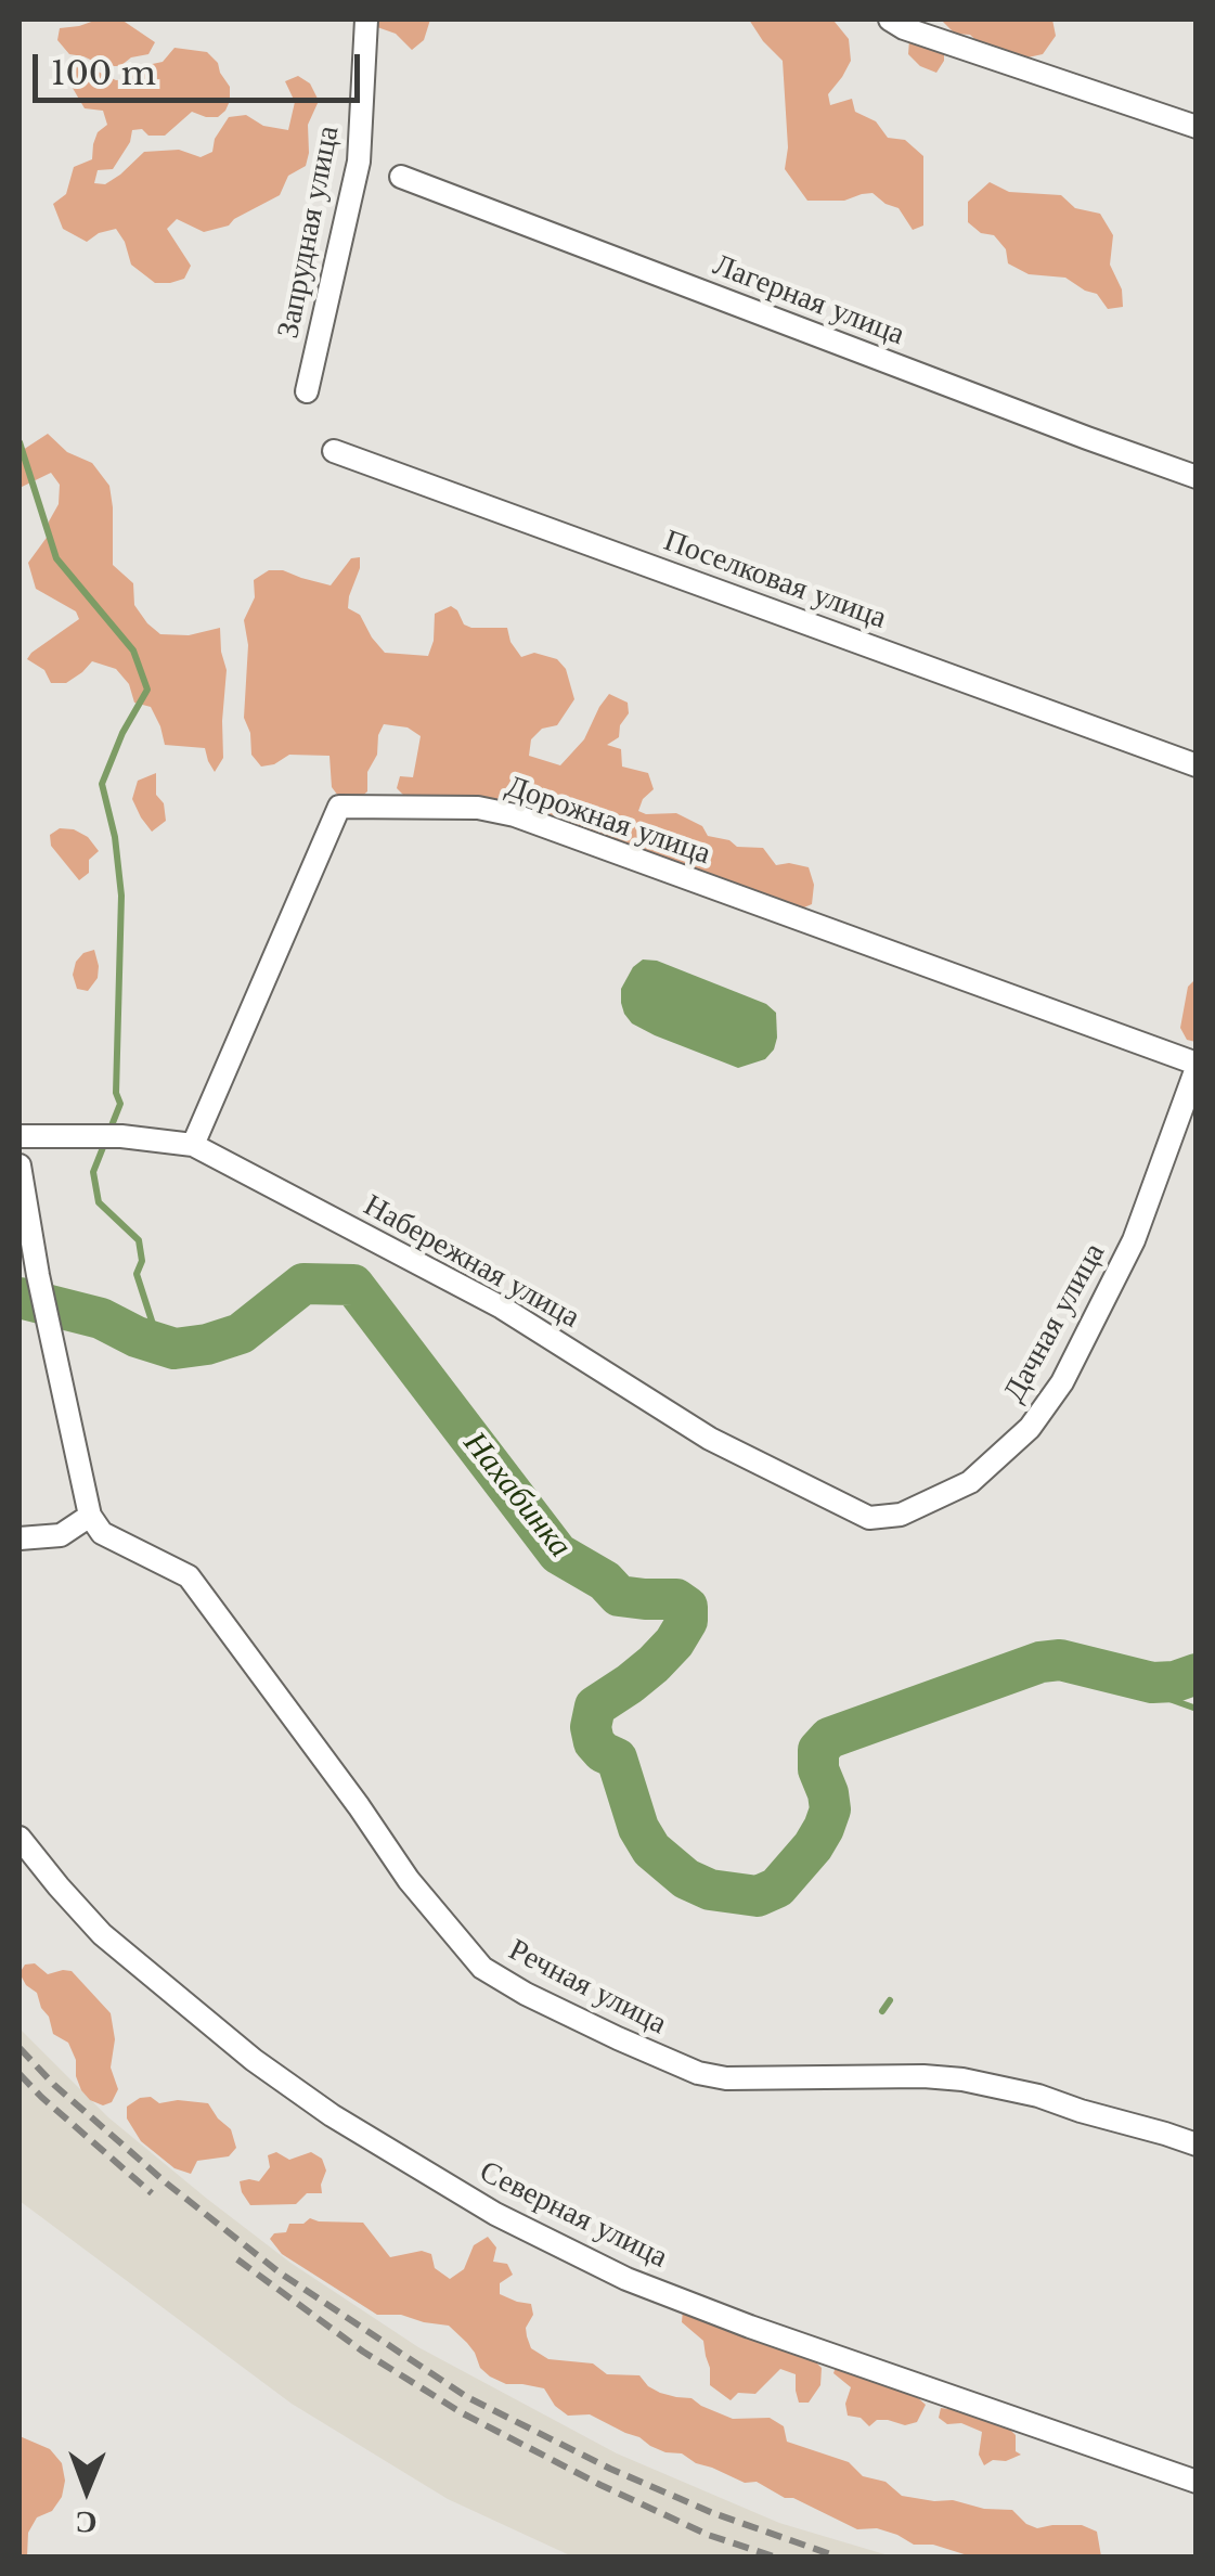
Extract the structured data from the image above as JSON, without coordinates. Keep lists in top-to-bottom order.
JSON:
{
  "streets": {
    "street": [
      "Запрудная улица",
      "Лагерная улица",
      "Поселковая улица",
      "Дорожная улица",
      "Набережная улица",
      "Дачная улица",
      "Речная улица",
      "Северная улица"
    ]
  },
  "crossings": [
    ["Дорожная улица", "Набережная улица"],
    ["Дорожная улица", "Дачная улица"],
    ["Набережная улица", "Дачная улица"]
  ],
  "water": ["Нахабинка"],
  "scale_bar": "100 m",
  "north": "bottom"
}
